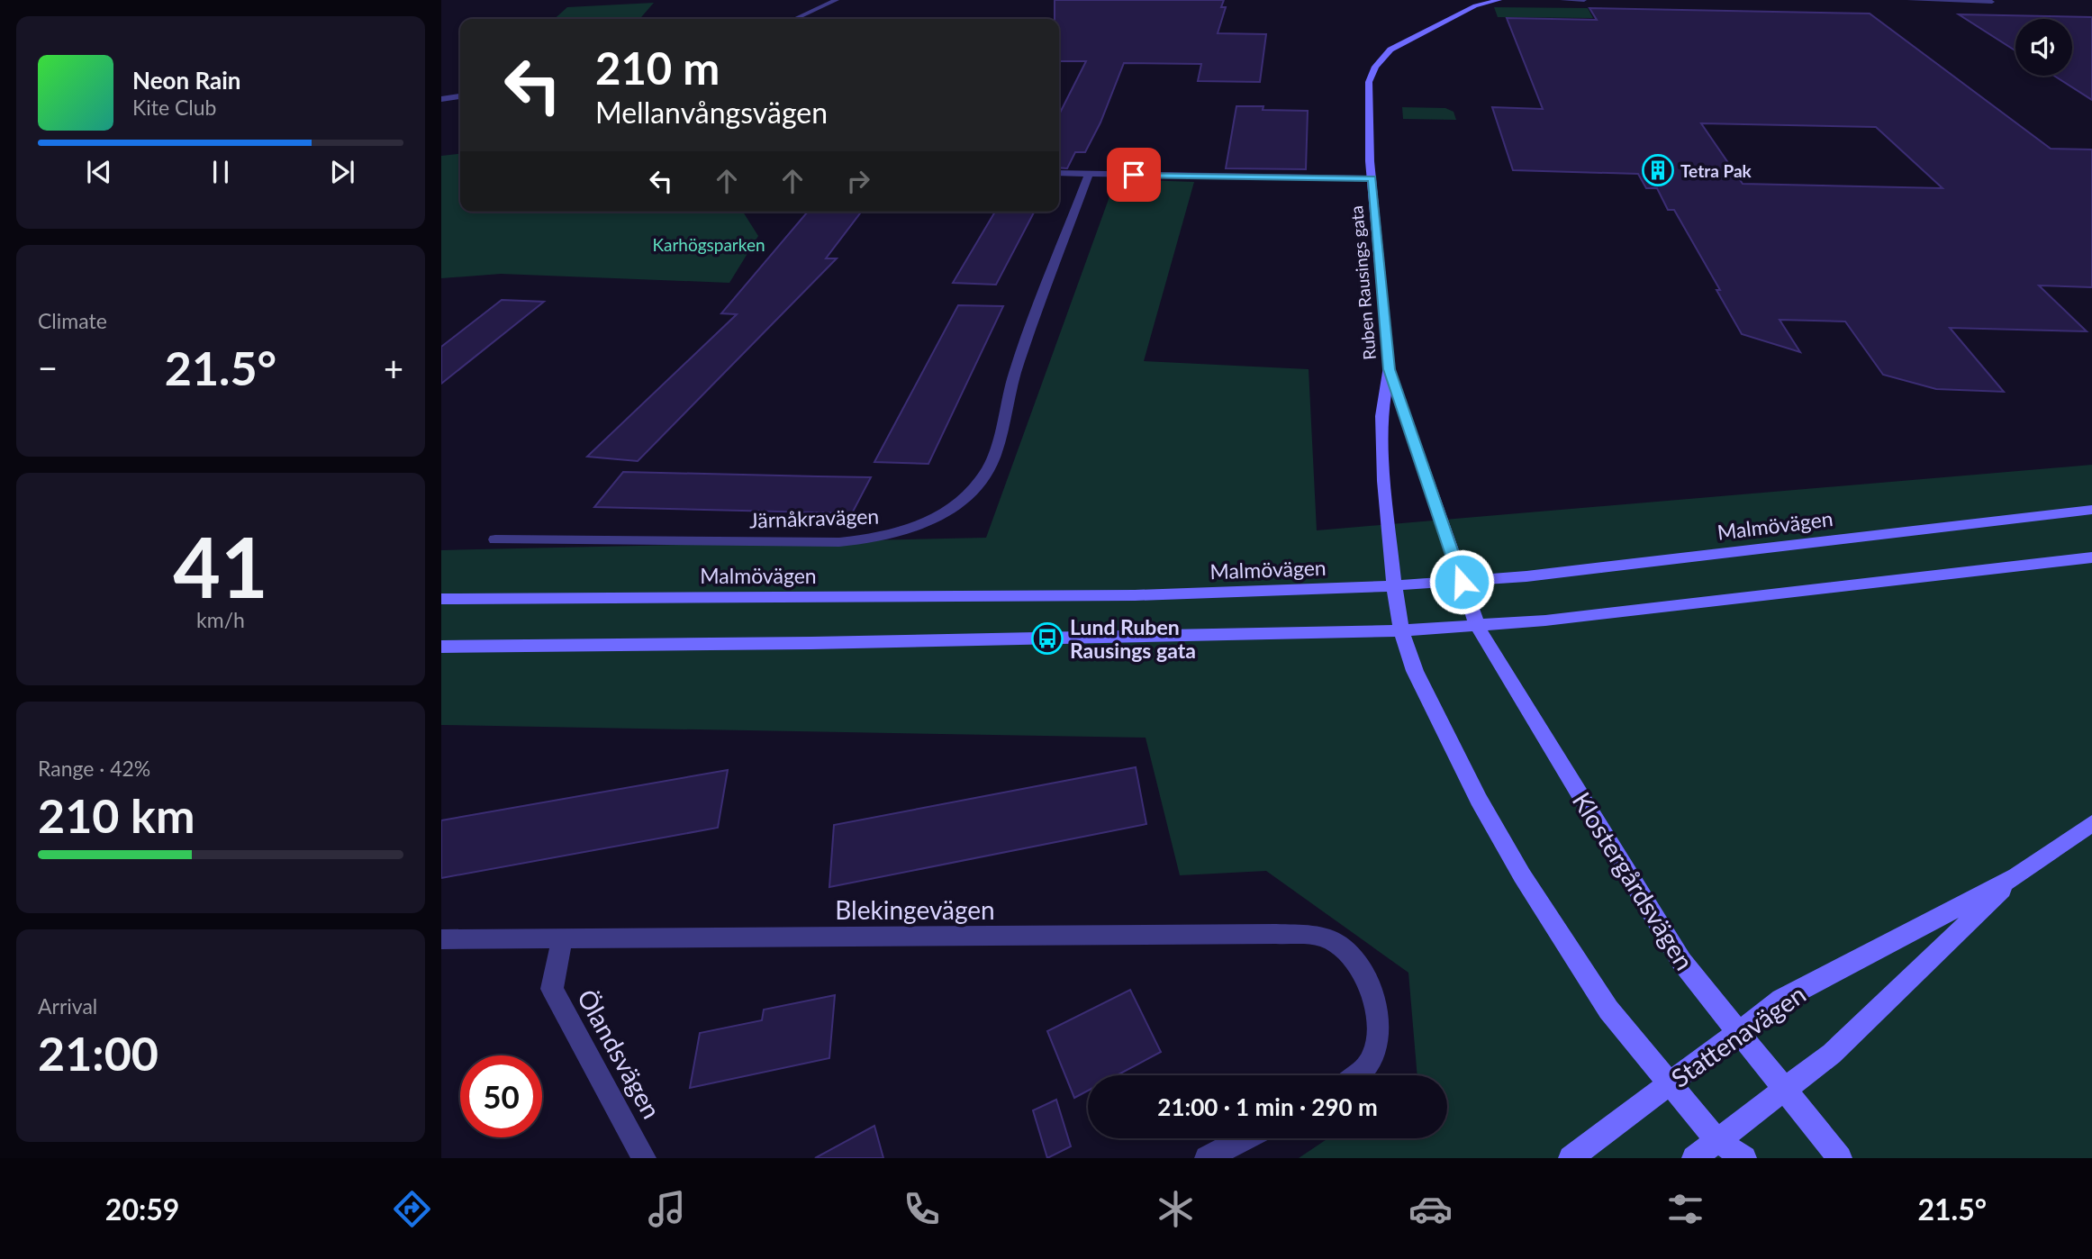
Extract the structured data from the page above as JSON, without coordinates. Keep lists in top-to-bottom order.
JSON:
{
  "streets": {
    "main road": [
      "Ruben Rausings gata",
      "Malmövägen",
      "Klostergårdsvägen",
      "Stattenavägen"
    ],
    "street": ["Järnåkravägen", "Blekingevägen", "Ölandsvägen"]
  },
  "crossings": [
    ["Ruben Rausings gata", "Malmövägen"],
    ["Ruben Rausings gata", "Klostergårdsvägen"],
    ["Malmövägen", "Klostergårdsvägen"],
    ["Klostergårdsvägen", "Stattenavägen"],
    ["Blekingevägen", "Ölandsvägen"]
  ],
  "parks": ["Karhögsparken"],
  "places": {
    "building": ["Tetra Pak"],
    "bus stop": ["Lund Ruben Rausings gata"]
  },
  "page": {
    "turn": ["210 m", "Mellanvångsvägen"],
    "song": ["Neon Rain", "Kite Club"],
    "tile": [
      "Climate",
      ["41", "km/h"],
      ["Range · 42%", "210 km"],
      ["Arrival", "21:00"]
    ],
    "heat": ["−", "21.5°", "+"],
    "limit": "50",
    "trip": "21:00 · 1 min · 290 m",
    "tabs": ["20:59", "21.5°"]
  }
}
